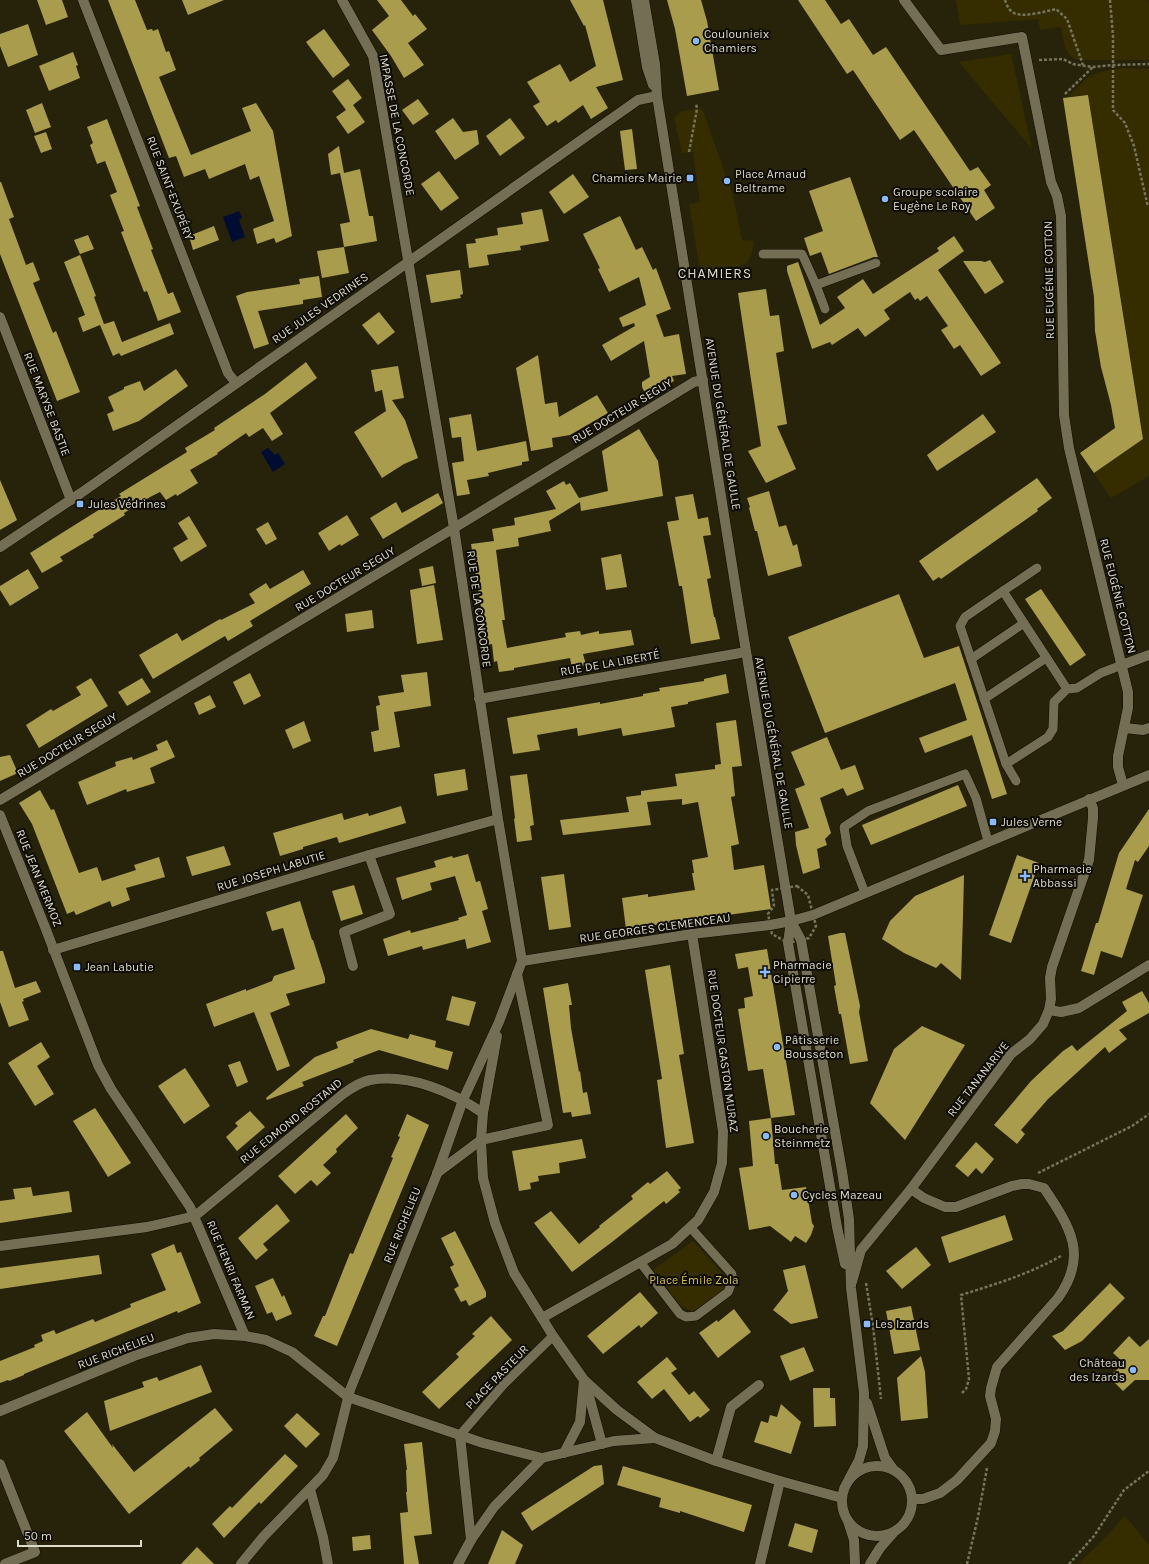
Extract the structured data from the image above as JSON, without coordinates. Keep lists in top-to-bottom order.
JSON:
{
  "streets": {
    "street": [
      "IMPASSE DE LA CONCORDE",
      "RUE SAINT-EXUPÉRY",
      "RUE EUGÉNIE COTTON",
      "RUE JULES VEDRINES",
      "RUE MARYSE BASTIE",
      "RUE DOCTEUR SEGUY",
      "AVENUE DU GÉNÉRAL DE GAULLE",
      "RUE DE LA CONCORDE",
      "RUE DE LA LIBERTÉ",
      "RUE JOSEPH LABUTIE",
      "RUE JEAN MERMOZ",
      "RUE GEORGES CLEMENCEAU",
      "RUE DOCTEUR GASTON MURAZ",
      "RUE TANANARIVE",
      "RUE EDMOND ROSTAND",
      "RUE RICHELIEU",
      "RUE HENRI FARMAN"
    ],
    "lane": ["PLACE PASTEUR"]
  },
  "crossings": [
    ["IMPASSE DE LA CONCORDE", "RUE JULES VEDRINES"],
    ["IMPASSE DE LA CONCORDE", "RUE DE LA CONCORDE"],
    ["RUE SAINT-EXUPÉRY", "RUE JULES VEDRINES"],
    ["RUE EUGÉNIE COTTON", "RUE GEORGES CLEMENCEAU"],
    ["RUE JULES VEDRINES", "RUE MARYSE BASTIE"],
    ["RUE JULES VEDRINES", "AVENUE DU GÉNÉRAL DE GAULLE"],
    ["RUE JULES VEDRINES", "RUE DE LA CONCORDE"],
    ["RUE DOCTEUR SEGUY", "AVENUE DU GÉNÉRAL DE GAULLE"],
    ["RUE DOCTEUR SEGUY", "RUE DE LA CONCORDE"],
    ["AVENUE DU GÉNÉRAL DE GAULLE", "RUE DE LA LIBERTÉ"],
    ["AVENUE DU GÉNÉRAL DE GAULLE", "RUE GEORGES CLEMENCEAU"],
    ["AVENUE DU GÉNÉRAL DE GAULLE", "RUE TANANARIVE"],
    ["RUE DE LA CONCORDE", "RUE DE LA LIBERTÉ"],
    ["RUE DE LA CONCORDE", "RUE JOSEPH LABUTIE"],
    ["RUE DE LA CONCORDE", "RUE GEORGES CLEMENCEAU"],
    ["RUE JOSEPH LABUTIE", "RUE JEAN MERMOZ"],
    ["RUE JOSEPH LABUTIE", "RUE HENRI FARMAN"],
    ["RUE JEAN MERMOZ", "RUE HENRI FARMAN"],
    ["RUE GEORGES CLEMENCEAU", "RUE DOCTEUR GASTON MURAZ"],
    ["RUE GEORGES CLEMENCEAU", "RUE TANANARIVE"],
    ["RUE EDMOND ROSTAND", "RUE RICHELIEU"],
    ["RUE EDMOND ROSTAND", "RUE HENRI FARMAN"],
    ["RUE RICHELIEU", "RUE HENRI FARMAN"],
    ["RUE HENRI FARMAN", "PLACE PASTEUR"]
  ],
  "districts": ["CHAMIERS"],
  "parks": ["Place Émile Zola"],
  "places": {
    "other": [
      "Coulounieix Chamiers",
      "Place Arnaud Beltrame",
      "Groupe scolaire Eugène Le Roy",
      "Pâtisserie Bousseton",
      "Boucherie Steinmetz",
      "Cycles Mazeau",
      "Château des Izards"
    ],
    "transit": [
      "Chamiers Mairie",
      "Jules Védrines",
      "Jules Verne",
      "Jean Labutie",
      "Les Izards"
    ],
    "health": ["Pharmacie Abbassi", "Pharmacie Cipierre"]
  },
  "scale_bar": "50 m"
}
